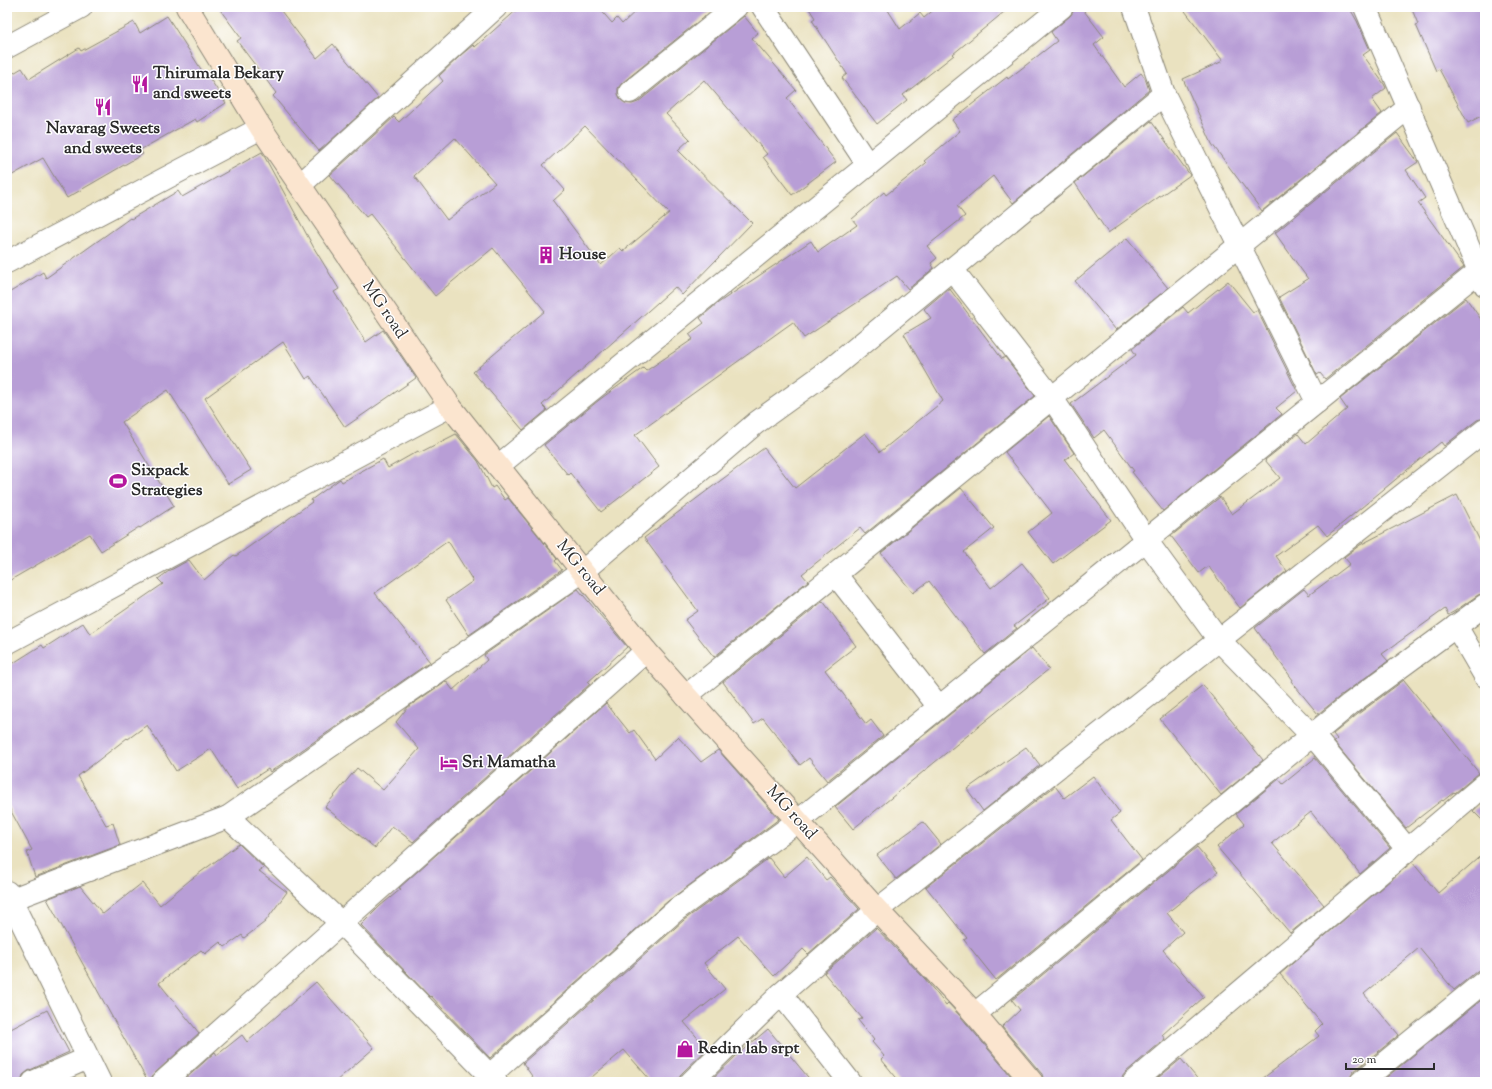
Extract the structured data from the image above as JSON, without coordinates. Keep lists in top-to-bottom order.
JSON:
{
  "streets": {
    "main road": ["MG road"]
  },
  "places": {
    "restaurant": ["Thirumala Bekary and sweets", "Navarag Sweets and sweets"],
    "building": ["House"],
    "sports": ["Sixpack Strategies"],
    "hotel": ["Sri Mamatha"],
    "shop": ["Redin lab srpt"]
  },
  "scale_bar": "20 m"
}
